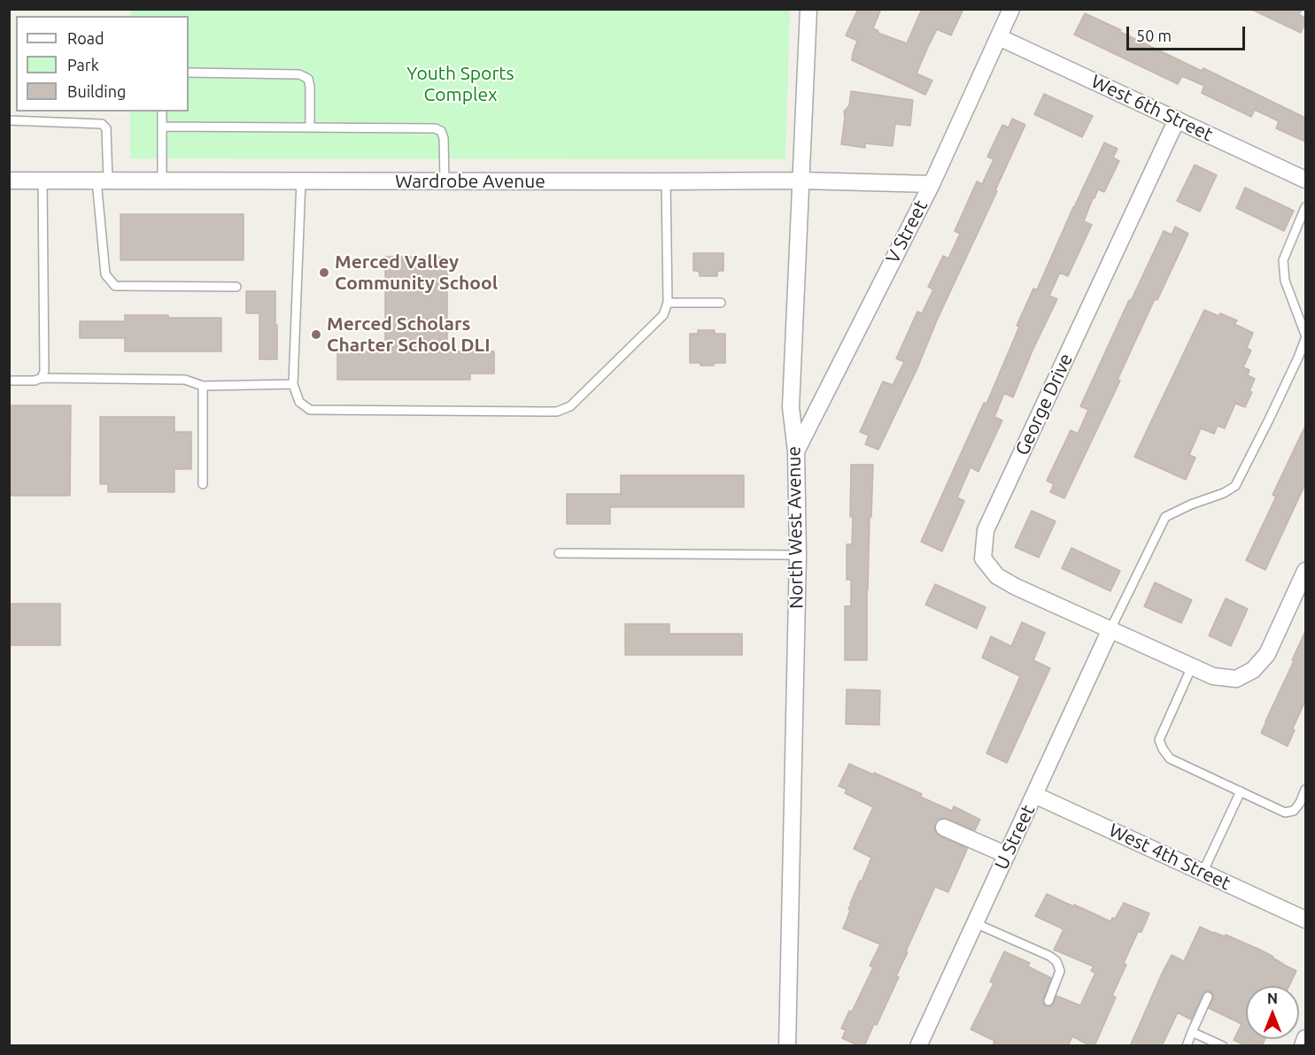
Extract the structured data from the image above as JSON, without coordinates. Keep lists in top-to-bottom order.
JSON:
{
  "streets": {
    "street": [
      "West 6th Street",
      "Wardrobe Avenue",
      "V Street",
      "George Drive",
      "North West Avenue",
      "U Street",
      "West 4th Street"
    ]
  },
  "crossings": [
    ["West 6th Street", "V Street"],
    ["West 6th Street", "George Drive"],
    ["Wardrobe Avenue", "V Street"],
    ["Wardrobe Avenue", "North West Avenue"],
    ["V Street", "North West Avenue"],
    ["George Drive", "U Street"],
    ["U Street", "West 4th Street"]
  ],
  "parks": ["Youth Sports Complex"],
  "places": ["Merced Valley Community School", "Merced Scholars Charter School DLI"],
  "legend": ["Road", "Park", "Building"],
  "scale_bar": "50 m",
  "north": "top"
}
